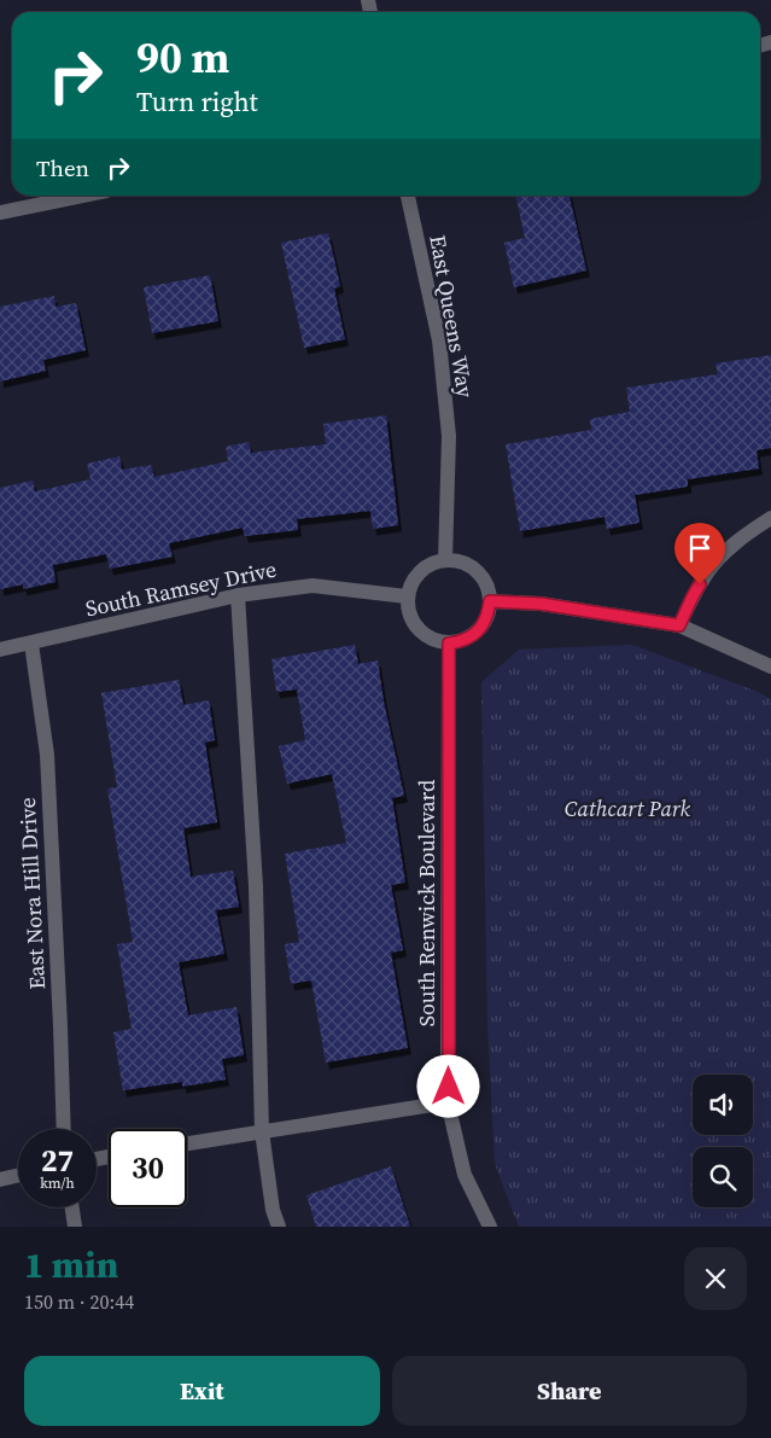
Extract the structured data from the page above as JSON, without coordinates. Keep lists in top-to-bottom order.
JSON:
{
  "streets": {
    "street": [
      "East Queens Way",
      "South Ramsey Drive",
      "East Nora Hill Drive",
      "South Renwick Boulevard"
    ]
  },
  "crossings": [
    ["East Queens Way", "South Ramsey Drive"],
    ["East Queens Way", "South Renwick Boulevard"],
    ["South Ramsey Drive", "East Nora Hill Drive"],
    ["South Ramsey Drive", "South Renwick Boulevard"]
  ],
  "parks": ["Cathcart Park"],
  "page": {
    "turn": ["90 m", "Turn right"],
    "then": "Then",
    "speed": "27 km/h",
    "limit": "30",
    "heading": ["1 min", "150 m · 20:44"],
    "buttons": ["Exit", "Share"]
  }
}
